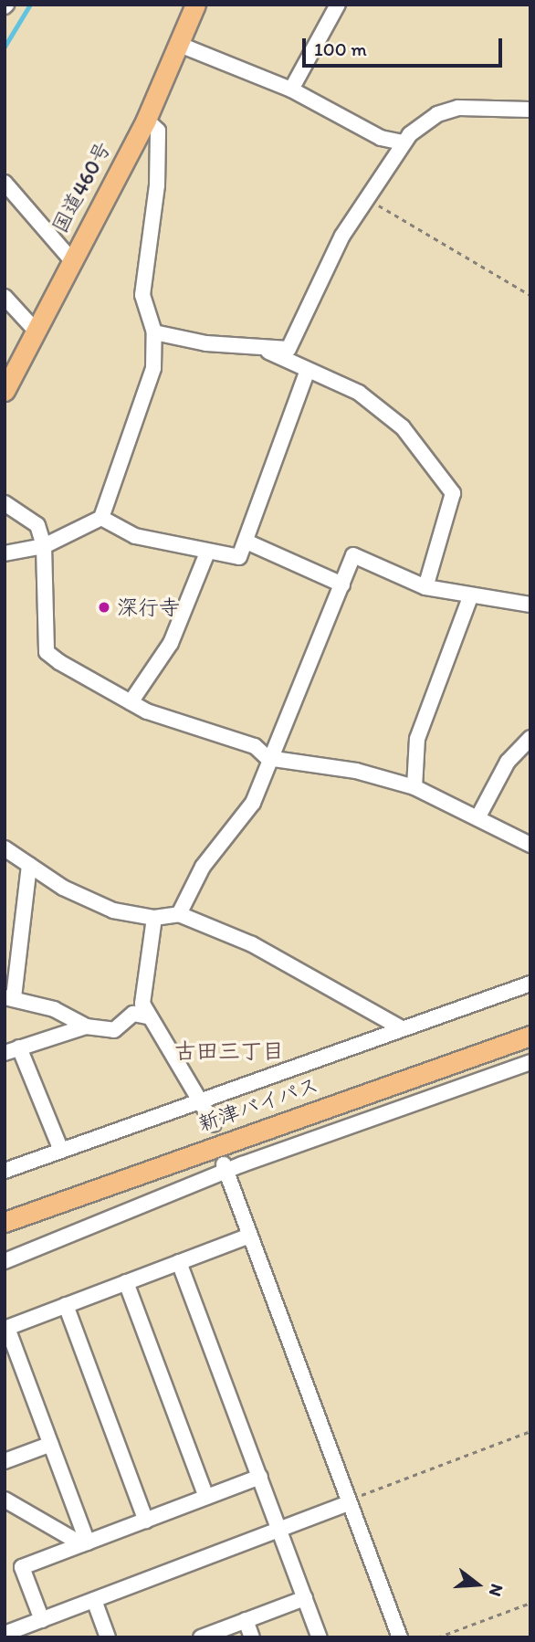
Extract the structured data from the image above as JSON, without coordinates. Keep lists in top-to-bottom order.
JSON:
{
  "streets": {
    "highway": ["国道460号", "新津バイパス"]
  },
  "districts": ["古田三丁目"],
  "places": ["深行寺"],
  "scale_bar": "100 m",
  "north": "right"
}
